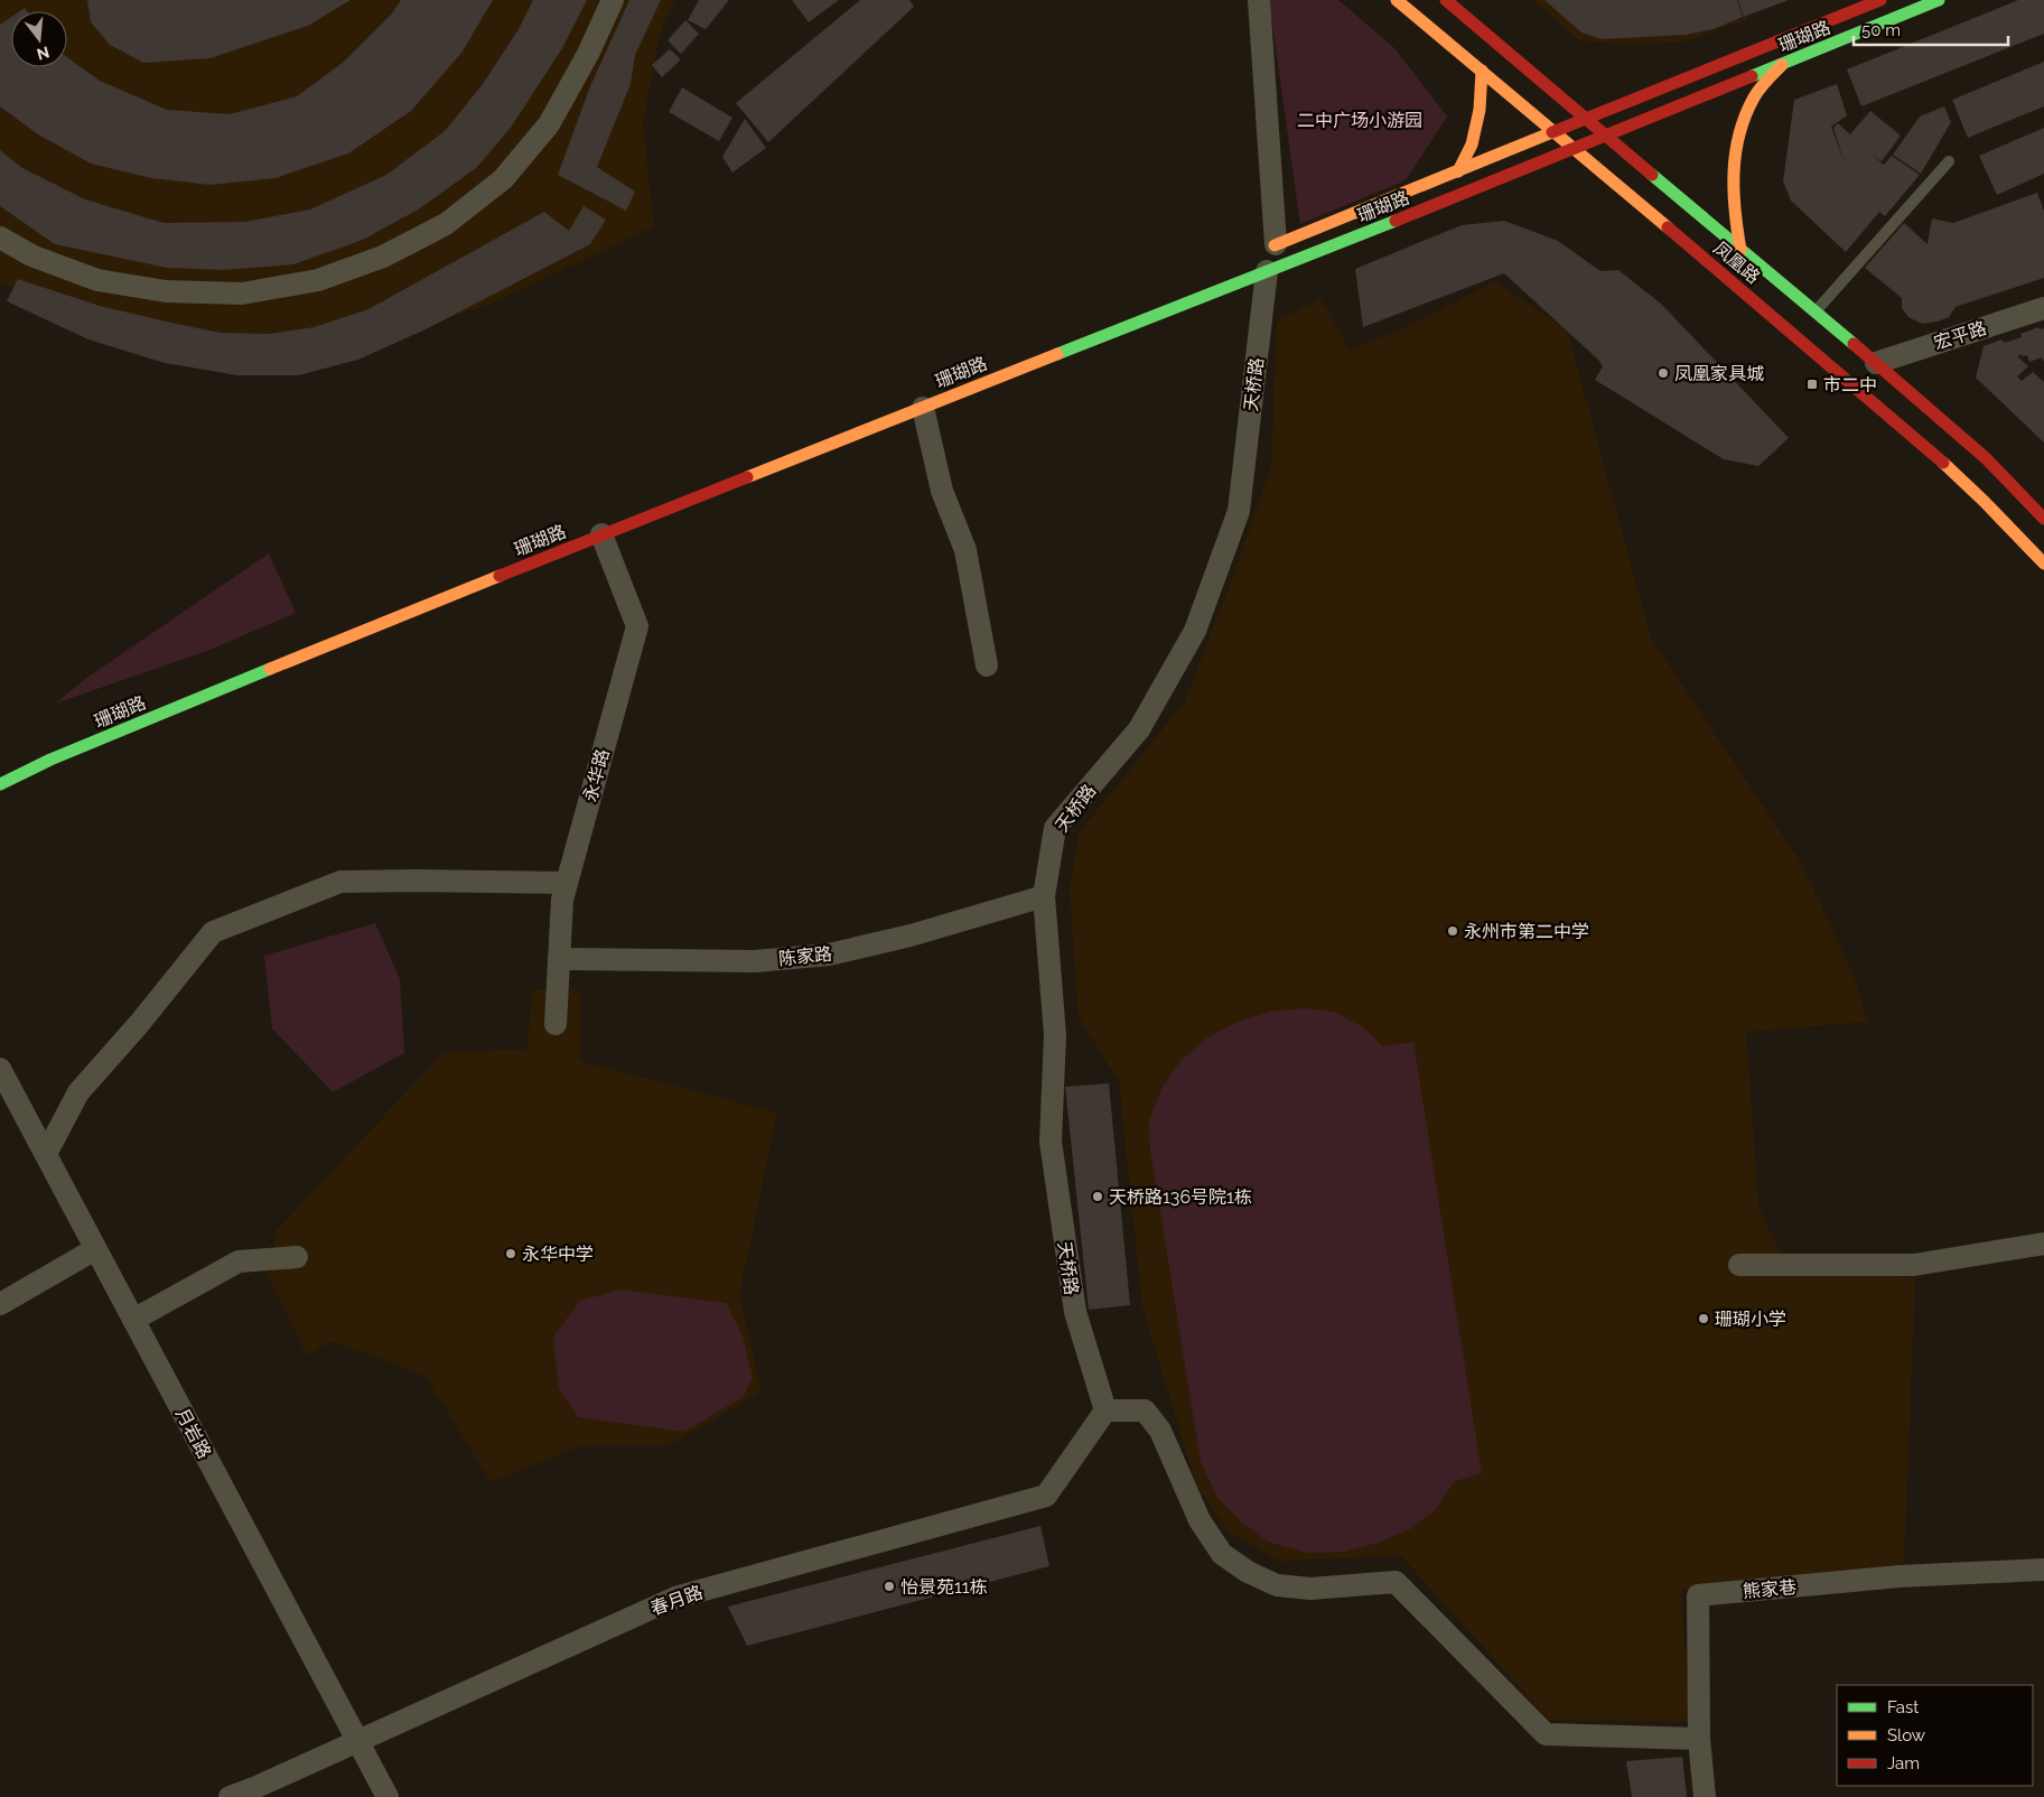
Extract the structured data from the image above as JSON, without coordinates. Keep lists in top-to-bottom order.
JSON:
{
  "streets": {
    "main road": ["珊瑚路", "凤凰路"],
    "street": [
      "宏平路",
      "天桥路",
      "永华路",
      "陈家路",
      "月岩路",
      "熊家巷",
      "春月路"
    ]
  },
  "crossings": [
    ["珊瑚路", "凤凰路"],
    ["珊瑚路", "天桥路"],
    ["珊瑚路", "永华路"],
    ["凤凰路", "宏平路"],
    ["天桥路", "陈家路"],
    ["天桥路", "春月路"],
    ["永华路", "陈家路"],
    ["月岩路", "春月路"]
  ],
  "parks": ["二中广场小游园"],
  "places": {
    "other": [
      "凤凰家具城",
      "永州市第二中学",
      "天桥路136号院1栋",
      "永华中学",
      "珊瑚小学",
      "怡景苑11栋"
    ],
    "transit": ["市二中"]
  },
  "legend": ["Fast", "Slow", "Jam"],
  "scale_bar": "50 m",
  "north": "bottom"
}
